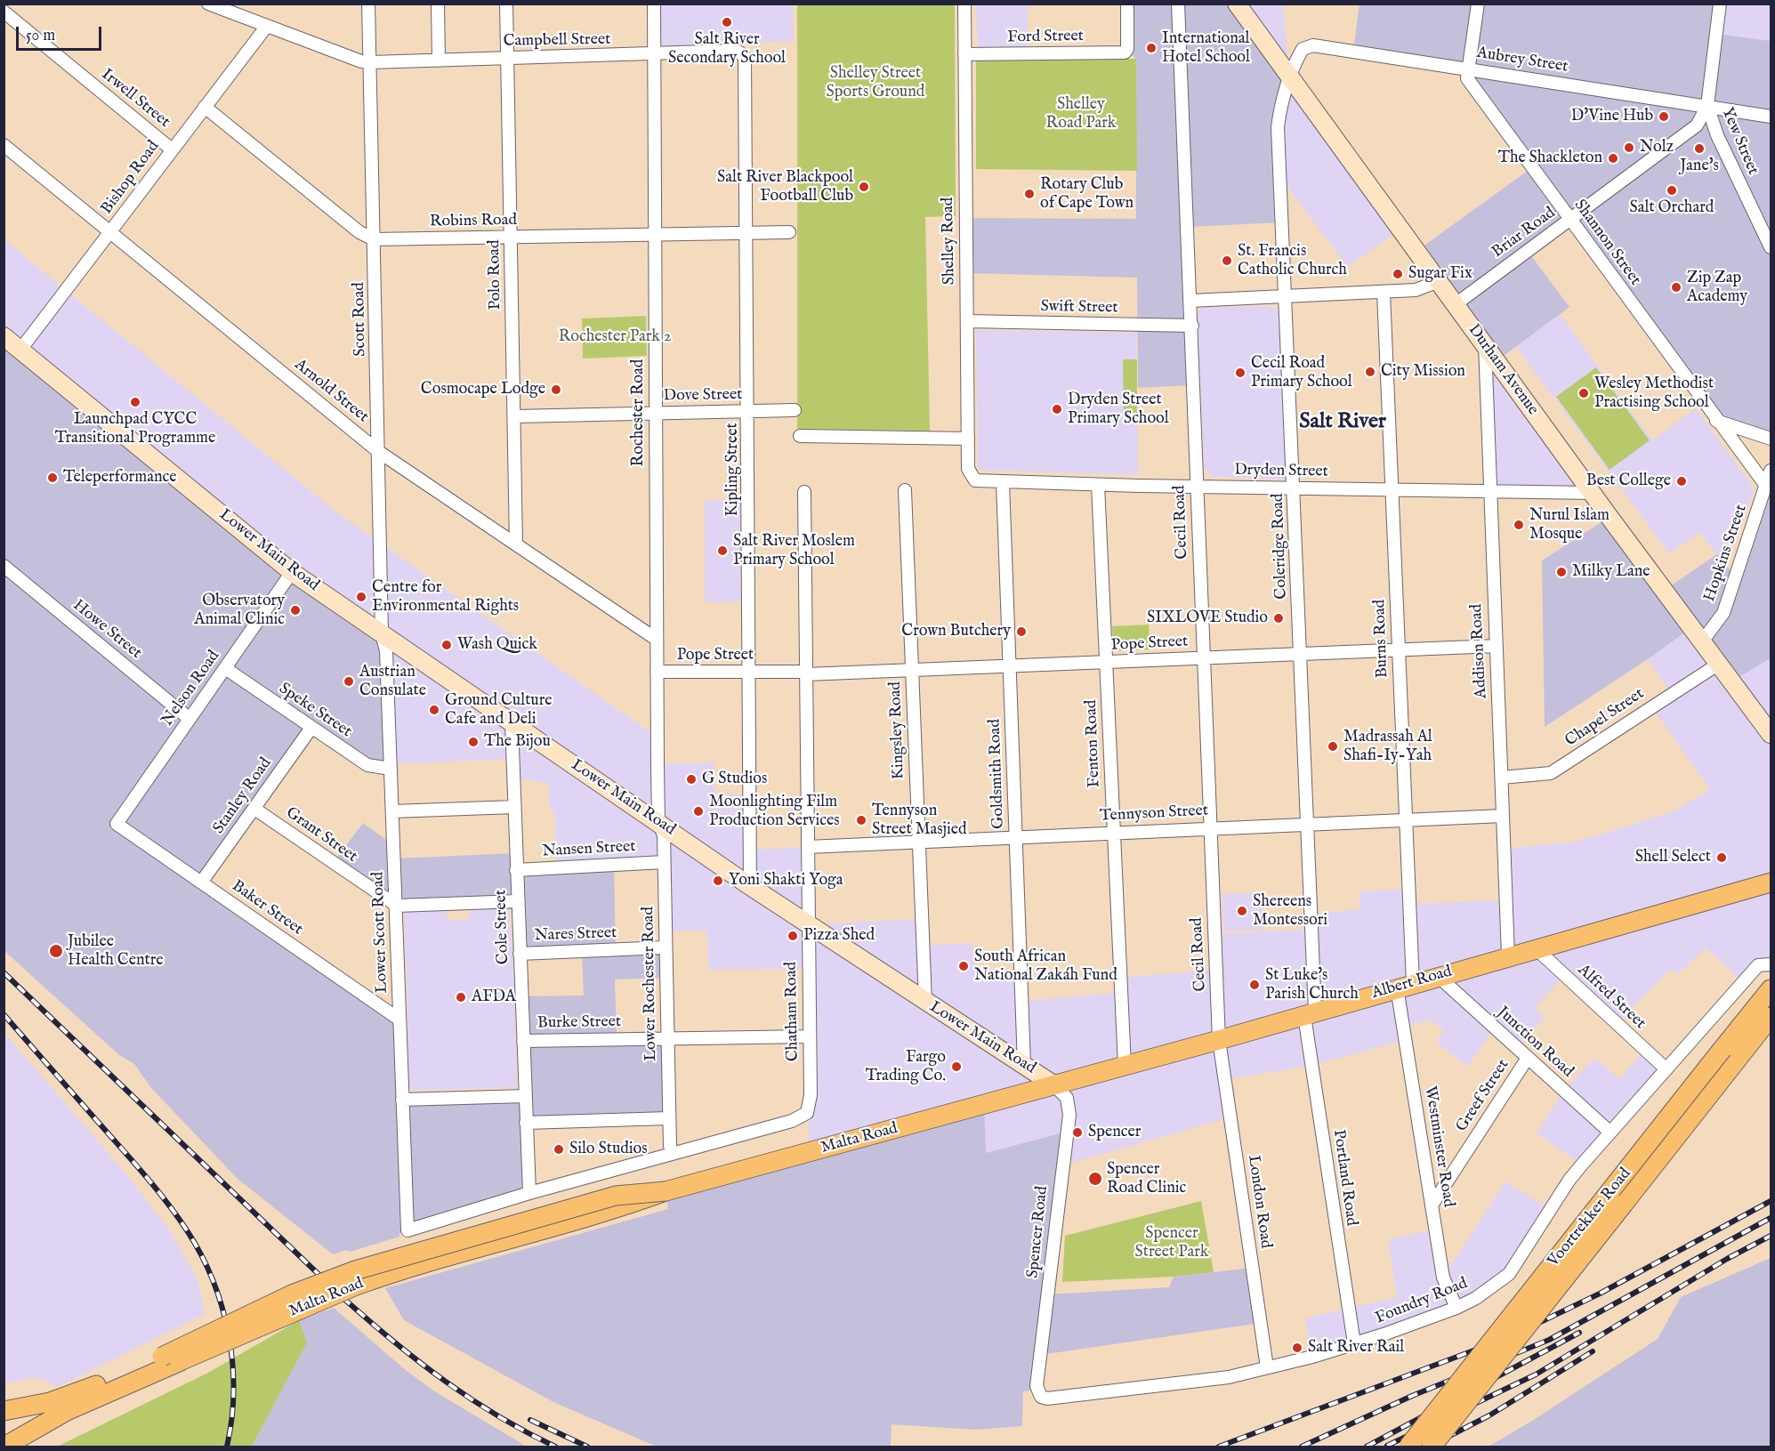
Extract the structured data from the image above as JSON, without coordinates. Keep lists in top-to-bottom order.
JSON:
{
  "streets": {
    "main road": ["Albert Road", "Malta Road", "Voortrekker Road"],
    "street": [
      "Ford Street",
      "Campbell Street",
      "Aubrey Street",
      "Irwell Street",
      "Yew Street",
      "Bishop Road",
      "Robins Road",
      "Briar Road",
      "Shelley Road",
      "Shannon Street",
      "Polo Road",
      "Swift Street",
      "Scott Road",
      "Durham Avenue",
      "Arnold Street",
      "Dove Street",
      "Rochester Road",
      "Kipling Street",
      "Dryden Street",
      "Cecil Road",
      "Coleridge Road",
      "Lower Main Road",
      "Hopkins Street",
      "Howe Street",
      "Burns Road",
      "Pope Street",
      "Addison Road",
      "Nelson Road",
      "Speke Street",
      "Chapel Street",
      "Kingsley Road",
      "Fenton Road",
      "Goldsmith Road",
      "Stanley Road",
      "Tennyson Street",
      "Grant Street",
      "Nansen Street",
      "Baker Street",
      "Cole Street",
      "Lower Scott Road",
      "Nares Street",
      "Lower Rochester Road",
      "Alfred Street",
      "Chatham Road",
      "Burke Street",
      "Junction Road",
      "Greef Street",
      "Westminster Road",
      "Portland Road",
      "London Road",
      "Spencer Road",
      "Foundry Road"
    ]
  },
  "crossings": [
    ["Ford Street", "Shelley Road"],
    ["Campbell Street", "Bishop Road"],
    ["Campbell Street", "Polo Road"],
    ["Campbell Street", "Scott Road"],
    ["Campbell Street", "Rochester Road"],
    ["Campbell Street", "Kipling Street"],
    ["Aubrey Street", "Yew Street"],
    ["Aubrey Street", "Briar Road"],
    ["Aubrey Street", "Shannon Street"],
    ["Aubrey Street", "Durham Avenue"],
    ["Aubrey Street", "Coleridge Road"],
    ["Irwell Street", "Bishop Road"],
    ["Yew Street", "Briar Road"],
    ["Bishop Road", "Arnold Street"],
    ["Bishop Road", "Lower Main Road"],
    ["Robins Road", "Polo Road"],
    ["Robins Road", "Scott Road"],
    ["Robins Road", "Rochester Road"],
    ["Robins Road", "Kipling Street"],
    ["Briar Road", "Shannon Street"],
    ["Briar Road", "Durham Avenue"],
    ["Shelley Road", "Swift Street"],
    ["Shelley Road", "Dryden Street"],
    ["Shannon Street", "Hopkins Street"],
    ["Polo Road", "Arnold Street"],
    ["Polo Road", "Dove Street"],
    ["Swift Street", "Cecil Road"],
    ["Scott Road", "Arnold Street"],
    ["Scott Road", "Lower Main Road"],
    ["Scott Road", "Lower Scott Road"],
    ["Durham Avenue", "Dryden Street"],
    ["Durham Avenue", "Coleridge Road"],
    ["Durham Avenue", "Hopkins Street"],
    ["Durham Avenue", "Addison Road"],
    ["Durham Avenue", "Chapel Street"],
    ["Arnold Street", "Rochester Road"],
    ["Dove Street", "Rochester Road"],
    ["Dove Street", "Kipling Street"],
    ["Rochester Road", "Lower Main Road"],
    ["Rochester Road", "Pope Street"],
    ["Rochester Road", "Lower Rochester Road"],
    ["Kipling Street", "Lower Main Road"],
    ["Kipling Street", "Pope Street"],
    ["Dryden Street", "Cecil Road"],
    ["Dryden Street", "Coleridge Road"],
    ["Dryden Street", "Burns Road"],
    ["Dryden Street", "Addison Road"],
    ["Dryden Street", "Fenton Road"],
    ["Dryden Street", "Goldsmith Road"],
    ["Cecil Road", "Pope Street"],
    ["Cecil Road", "Tennyson Street"],
    ["Cecil Road", "Albert Road"],
    ["Cecil Road", "London Road"],
    ["Coleridge Road", "Pope Street"],
    ["Coleridge Road", "Tennyson Street"],
    ["Coleridge Road", "Albert Road"],
    ["Coleridge Road", "Portland Road"],
    ["Lower Main Road", "Nelson Road"],
    ["Lower Main Road", "Kingsley Road"],
    ["Lower Main Road", "Goldsmith Road"],
    ["Lower Main Road", "Cole Street"],
    ["Lower Main Road", "Lower Scott Road"],
    ["Lower Main Road", "Albert Road"],
    ["Lower Main Road", "Lower Rochester Road"],
    ["Lower Main Road", "Chatham Road"],
    ["Lower Main Road", "Malta Road"],
    ["Lower Main Road", "Spencer Road"],
    ["Howe Street", "Nelson Road"],
    ["Burns Road", "Pope Street"],
    ["Burns Road", "Tennyson Street"],
    ["Burns Road", "Albert Road"],
    ["Burns Road", "Westminster Road"],
    ["Pope Street", "Addison Road"],
    ["Pope Street", "Kingsley Road"],
    ["Pope Street", "Fenton Road"],
    ["Pope Street", "Goldsmith Road"],
    ["Pope Street", "Chatham Road"],
    ["Addison Road", "Chapel Street"],
    ["Addison Road", "Tennyson Street"],
    ["Addison Road", "Albert Road"],
    ["Nelson Road", "Speke Street"],
    ["Nelson Road", "Baker Street"],
    ["Speke Street", "Stanley Road"],
    ["Speke Street", "Lower Scott Road"],
    ["Kingsley Road", "Tennyson Street"],
    ["Fenton Road", "Tennyson Street"],
    ["Fenton Road", "Albert Road"],
    ["Goldsmith Road", "Tennyson Street"],
    ["Stanley Road", "Grant Street"],
    ["Stanley Road", "Baker Street"],
    ["Tennyson Street", "Chatham Road"],
    ["Grant Street", "Lower Scott Road"],
    ["Nansen Street", "Cole Street"],
    ["Nansen Street", "Lower Rochester Road"],
    ["Baker Street", "Lower Scott Road"],
    ["Cole Street", "Nares Street"],
    ["Cole Street", "Chatham Road"],
    ["Cole Street", "Burke Street"],
    ["Lower Scott Road", "Chatham Road"],
    ["Nares Street", "Lower Rochester Road"],
    ["Albert Road", "Alfred Street"],
    ["Albert Road", "Junction Road"],
    ["Albert Road", "Malta Road"],
    ["Albert Road", "Westminster Road"],
    ["Albert Road", "Portland Road"],
    ["Albert Road", "London Road"],
    ["Albert Road", "Spencer Road"],
    ["Lower Rochester Road", "Burke Street"],
    ["Alfred Street", "Foundry Road"],
    ["Chatham Road", "Burke Street"],
    ["Junction Road", "Greef Street"],
    ["Junction Road", "Foundry Road"],
    ["Greef Street", "Westminster Road"],
    ["Malta Road", "Spencer Road"],
    ["Westminster Road", "Foundry Road"],
    ["Portland Road", "Foundry Road"],
    ["London Road", "Foundry Road"],
    ["Spencer Road", "Foundry Road"]
  ],
  "districts": ["Salt River"],
  "parks": [
    "Shelley Street Sports Ground",
    "Shelley Road Park",
    "Rochester Park 2",
    "Spencer Street Park"
  ],
  "places": [
    "Salt River Secondary School",
    "International Hotel School",
    "D'Vine Hub",
    "Nolz",
    "Jane's",
    "The Shackleton",
    "Salt River Blackpool Football Club",
    "Salt Orchard",
    "Rotary Club of Cape Town",
    "St. Francis Catholic Church",
    "Sugar Fix",
    "Zip Zap Academy",
    "City Mission",
    "Cecil Road Primary School",
    "Cosmocape Lodge",
    "Wesley Methodist Practising School",
    "Launchpad CYCC Transitional Programme",
    "Dryden Street Primary School",
    "Teleperformance",
    "Best College",
    "Nurul Islam Mosque",
    "Salt River Moslem Primary School",
    "Milky Lane",
    "Centre for Environmental Rights",
    "Observatory Animal Clinic",
    "SIXLOVE Studio",
    "Crown Butchery",
    "Wash Quick",
    "Austrian Consulate",
    "Ground Culture Cafe and Deli",
    "The Bijou",
    "Madrassah Al Shafi-Iy-Yah",
    "G Studios",
    "Moonlighting Film Production Services",
    "Tennyson Street Masjied",
    "Shell Select",
    "Yoni Shakti Yoga",
    "Shereens Montessori",
    "Pizza Shed",
    "Jubilee Health Centre",
    "South African National Zakáh Fund",
    "St Luke's Parish Church",
    "AFDA",
    "Fargo Trading Co.",
    "Spencer",
    "Silo Studios",
    "Spencer Road Clinic",
    "Salt River Rail"
  ],
  "scale_bar": "50 m"
}
